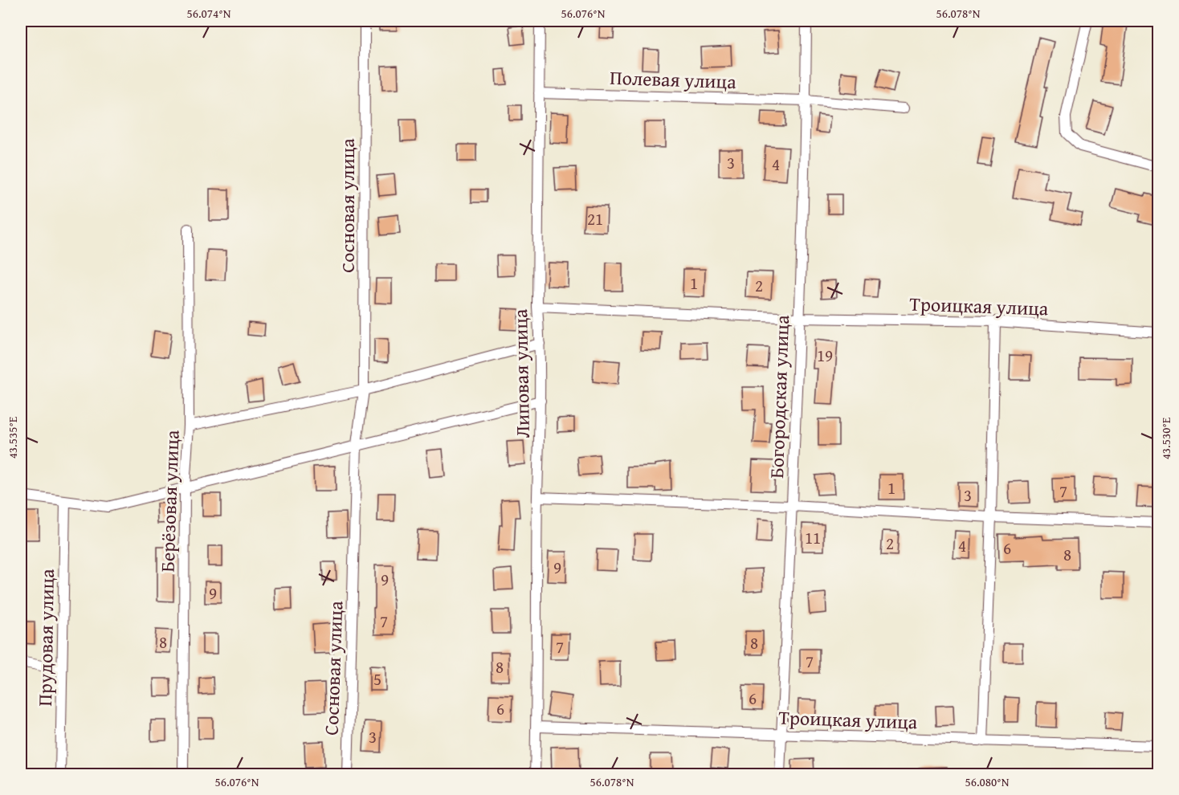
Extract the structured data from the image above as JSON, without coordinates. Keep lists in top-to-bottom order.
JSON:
{
  "streets": {
    "street": [
      "Полевая улица",
      "Сосновая улица",
      "Троицкая улица",
      "Липовая улица",
      "Богородская улица",
      "Берёзовая улица",
      "Прудовая улица"
    ]
  },
  "crossings": [
    ["Полевая улица", "Липовая улица"],
    ["Полевая улица", "Богородская улица"],
    ["Троицкая улица", "Липовая улица"],
    ["Троицкая улица", "Богородская улица"]
  ],
  "house_numbers": [
    "3",
    "4",
    "21",
    "1",
    "2",
    "19",
    "1",
    "7",
    "3",
    "11",
    "2",
    "4",
    "6",
    "8",
    "9",
    "9",
    "9",
    "7",
    "8",
    "8",
    "7",
    "7",
    "8",
    "5",
    "6",
    "6",
    "3"
  ],
  "coordinates": [
    "56.074°N",
    "56.076°N",
    "56.078°N",
    "43.535°E",
    "43.530°E",
    "56.080°N"
  ]
}
